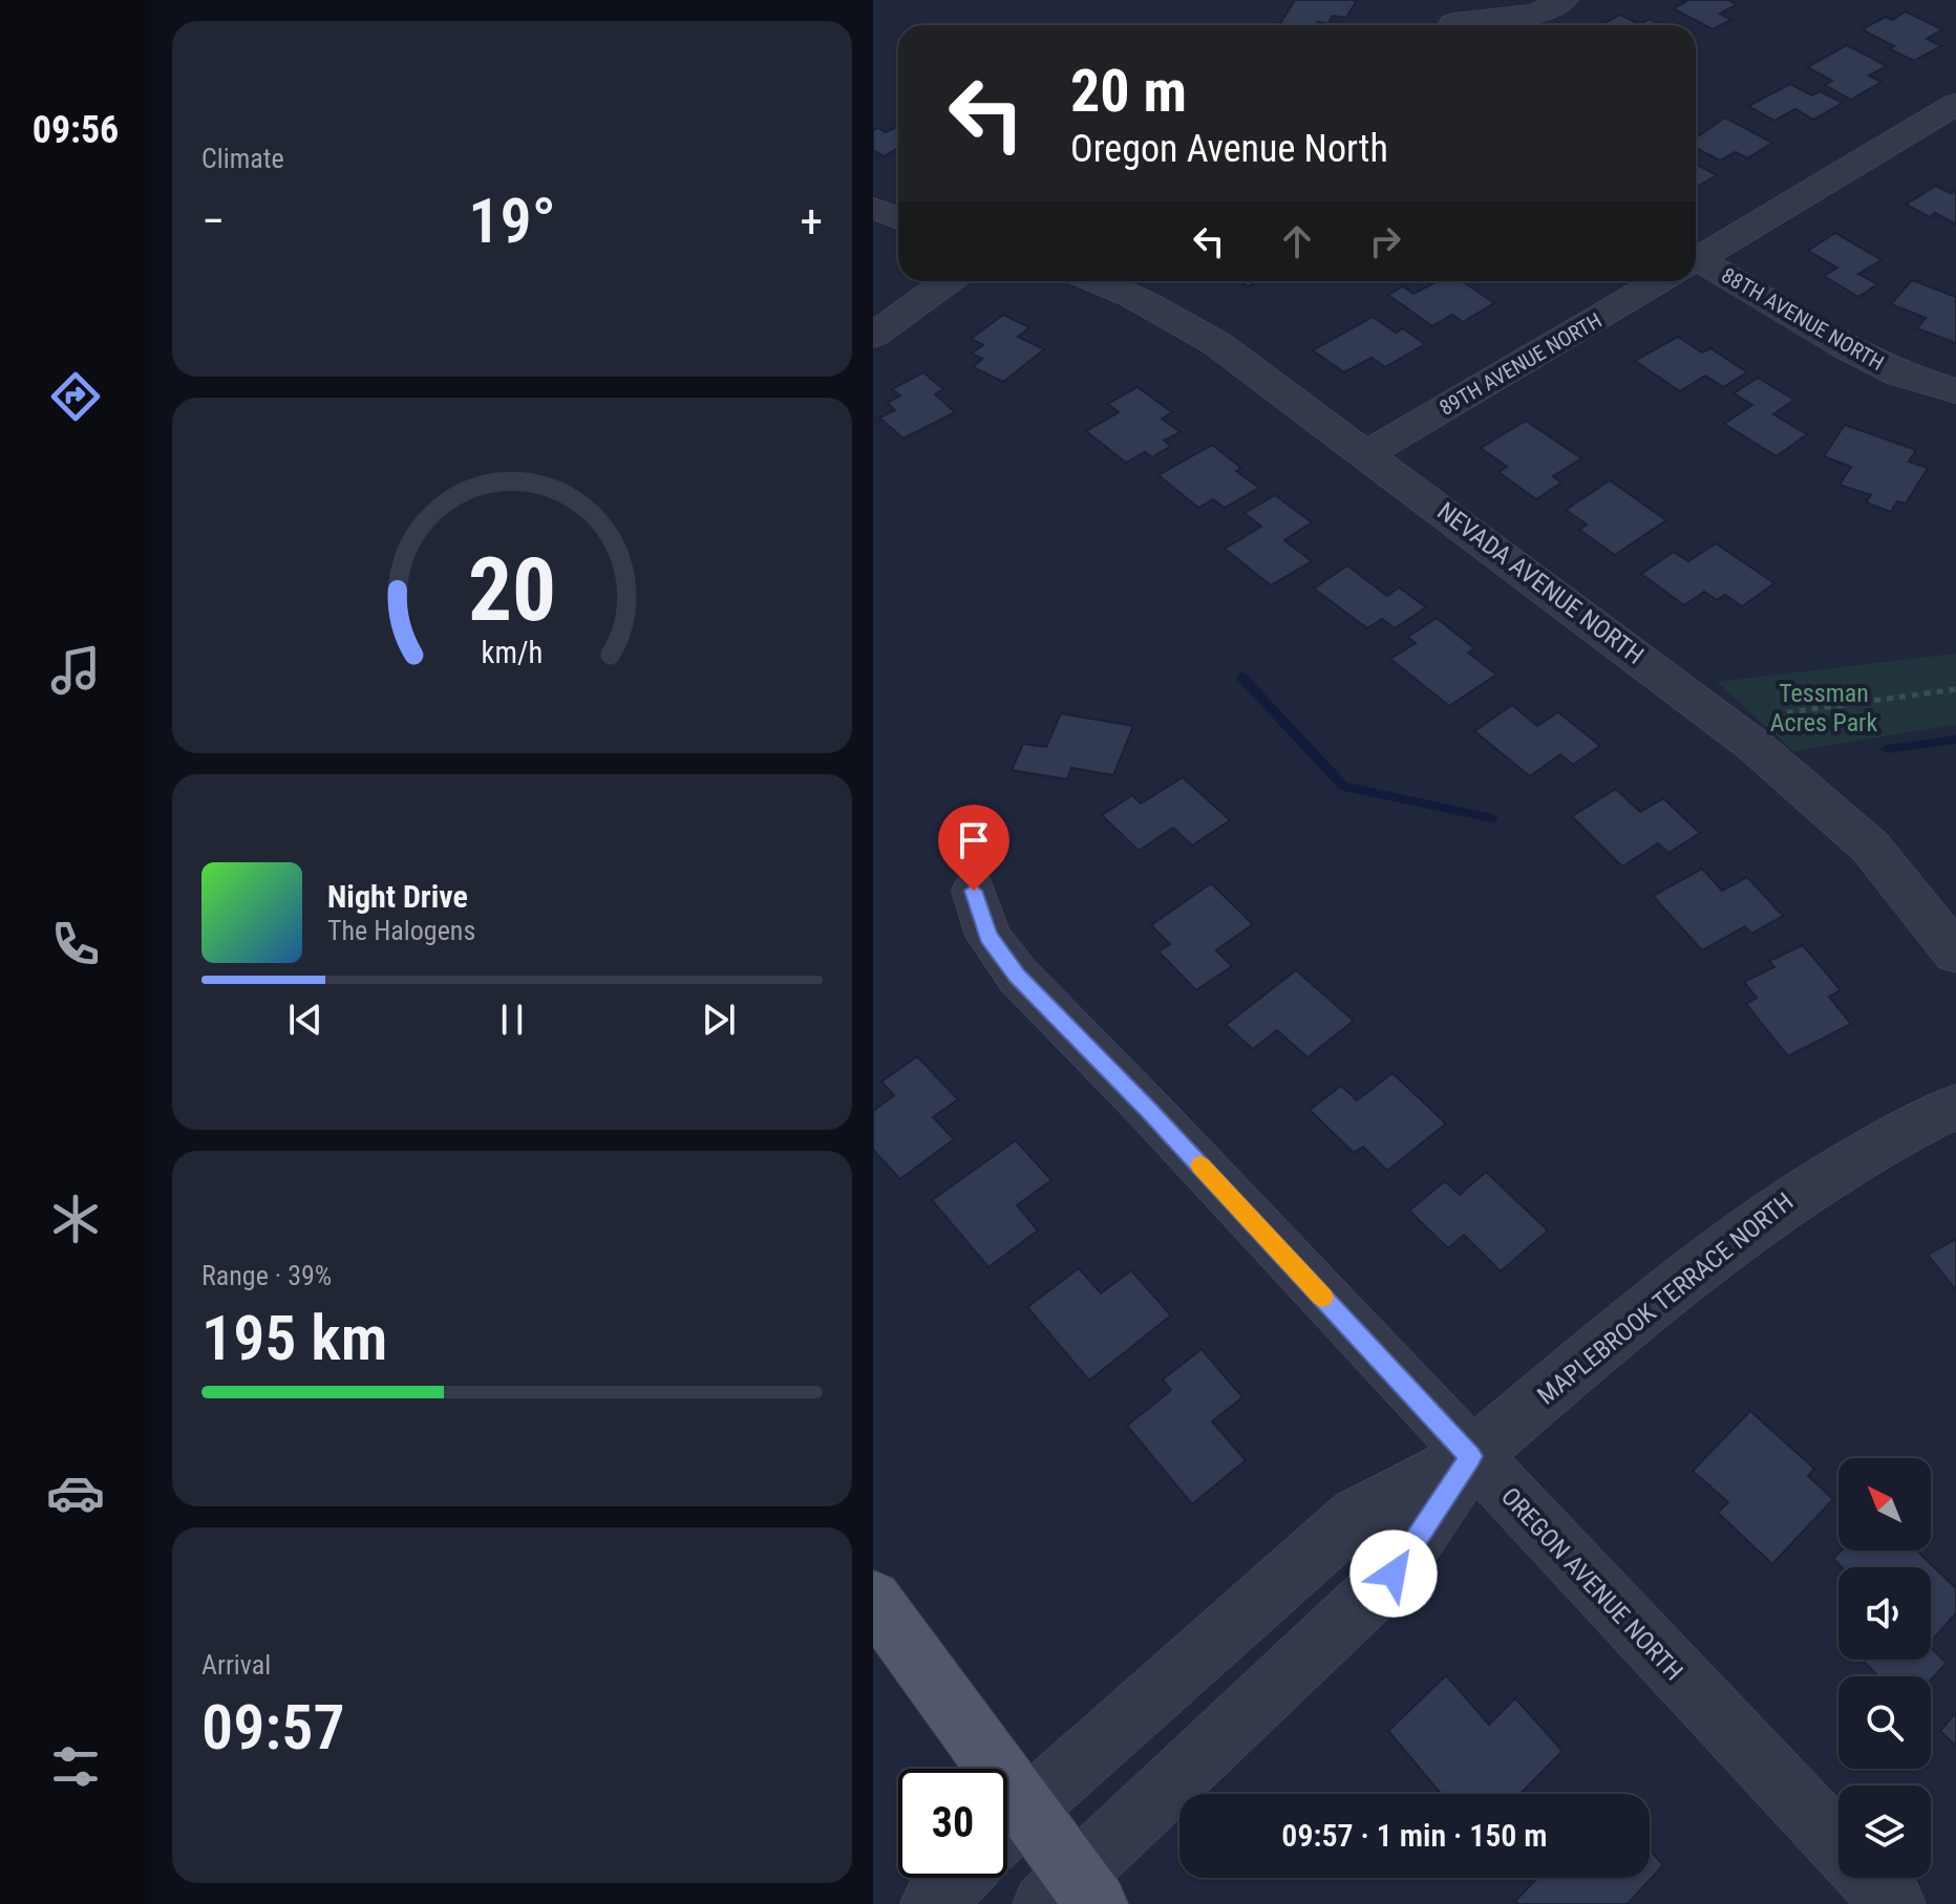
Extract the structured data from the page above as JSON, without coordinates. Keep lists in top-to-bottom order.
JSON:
{
  "streets": {
    "street": [
      "88TH AVENUE NORTH",
      "89TH AVENUE NORTH",
      "NEVADA AVENUE NORTH",
      "MAPLEBROOK TERRACE NORTH",
      "OREGON AVENUE NORTH"
    ]
  },
  "crossings": [
    ["89TH AVENUE NORTH", "NEVADA AVENUE NORTH"],
    ["MAPLEBROOK TERRACE NORTH", "OREGON AVENUE NORTH"]
  ],
  "parks": ["Tessman Acres Park"],
  "north": "top left",
  "page": {
    "tabs": "09:56",
    "tile": [
      "Climate",
      ["Range · 39%", "195 km"],
      ["Arrival", "09:57"]
    ],
    "turn": ["20 m", "Oregon Avenue North"],
    "heat": ["−", "19°", "+"],
    "song": ["Night Drive", "The Halogens"],
    "limit": "30",
    "trip": "09:57 · 1 min · 150 m",
    "gauge": ["20", "km/h"]
  }
}
